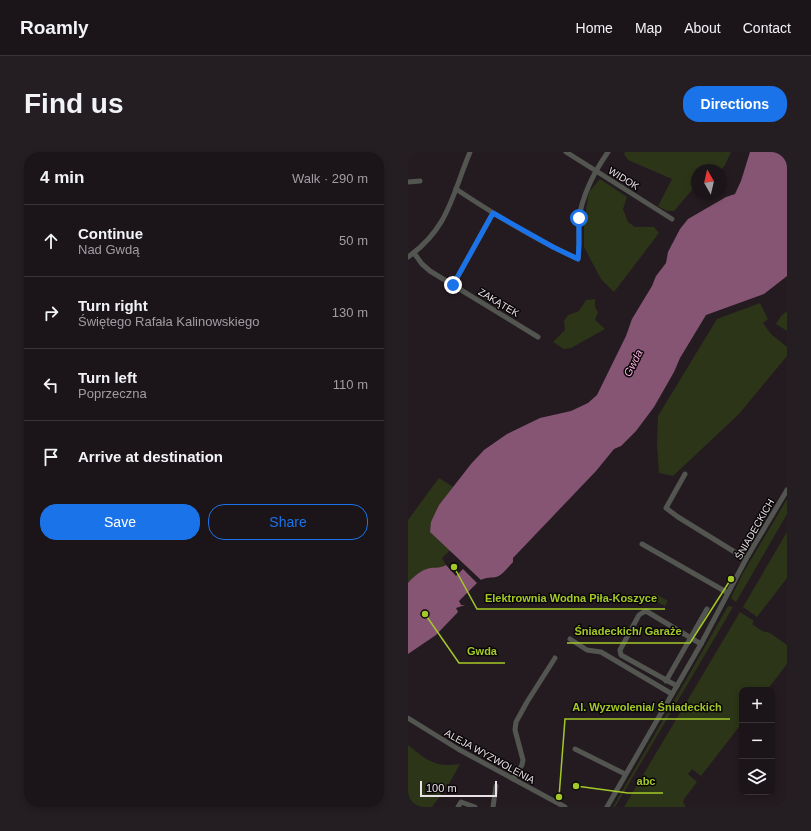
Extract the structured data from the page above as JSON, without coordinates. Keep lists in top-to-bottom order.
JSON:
{
  "streets": {
    "street": [
      "WIDOK",
      "ZAKĄTEK",
      "ŚNIADECKICH",
      "ALEJA WYZWOLENIA"
    ]
  },
  "water": ["Gwda"],
  "places": [
    "Elektrownia Wodna Piła-Koszyce",
    "Śniadeckich/ Garaże",
    "Gwda",
    "abc",
    "Al. Wyzwolenia/ Śniadeckich"
  ],
  "scale_bar": "100 m",
  "north": "top",
  "page": {
    "header": "Roamly",
    "nav": [
      "Home",
      "Map",
      "About",
      "Contact"
    ],
    "buttons": [
      "Directions",
      ["Save", "Share"]
    ],
    "title": "Find us",
    "heading": ["4 min", "Walk · 290 m"],
    "list": [
      ["Continue", "Nad Gwdą", "50 m"],
      ["Turn right", "Świętego Rafała Kalinowskiego", "130 m"],
      ["Turn left", "Poprzeczna", "110 m"],
      "Arrive at destination"
    ],
    "map_buttons": ["+", "−"],
    "scale": "100 m"
  }
}
